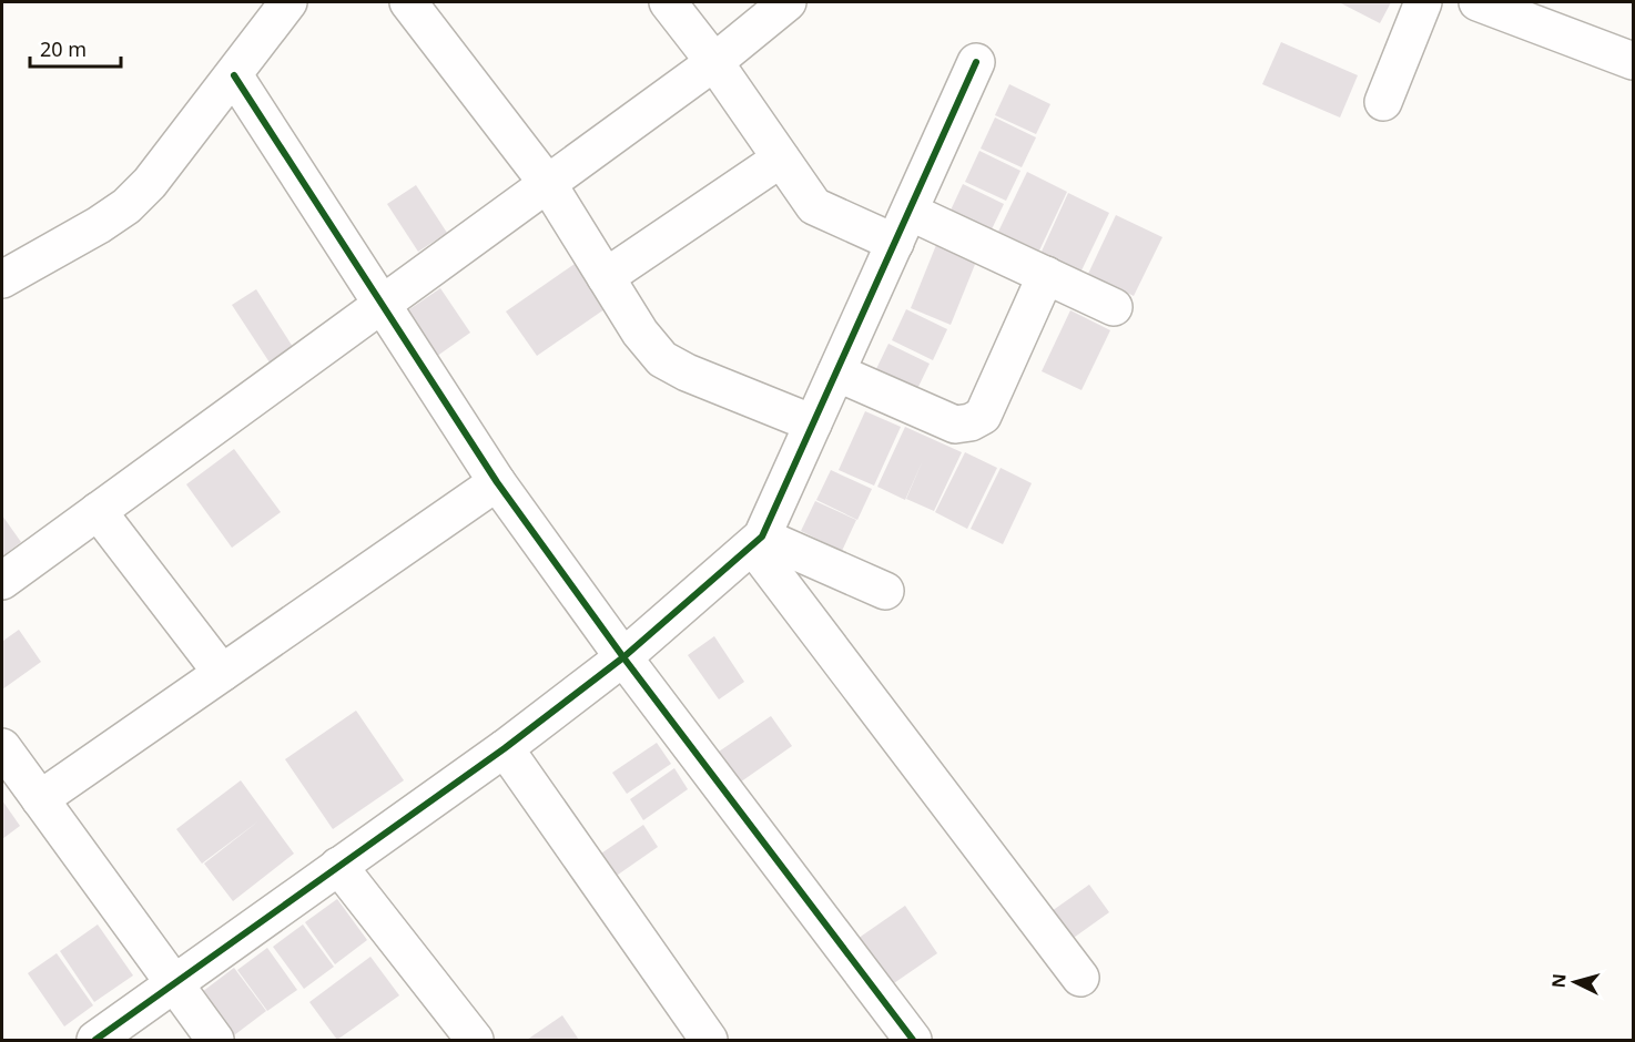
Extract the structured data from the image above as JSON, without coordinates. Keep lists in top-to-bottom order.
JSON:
{
  "scale_bar": "20 m",
  "north": "left"
}
